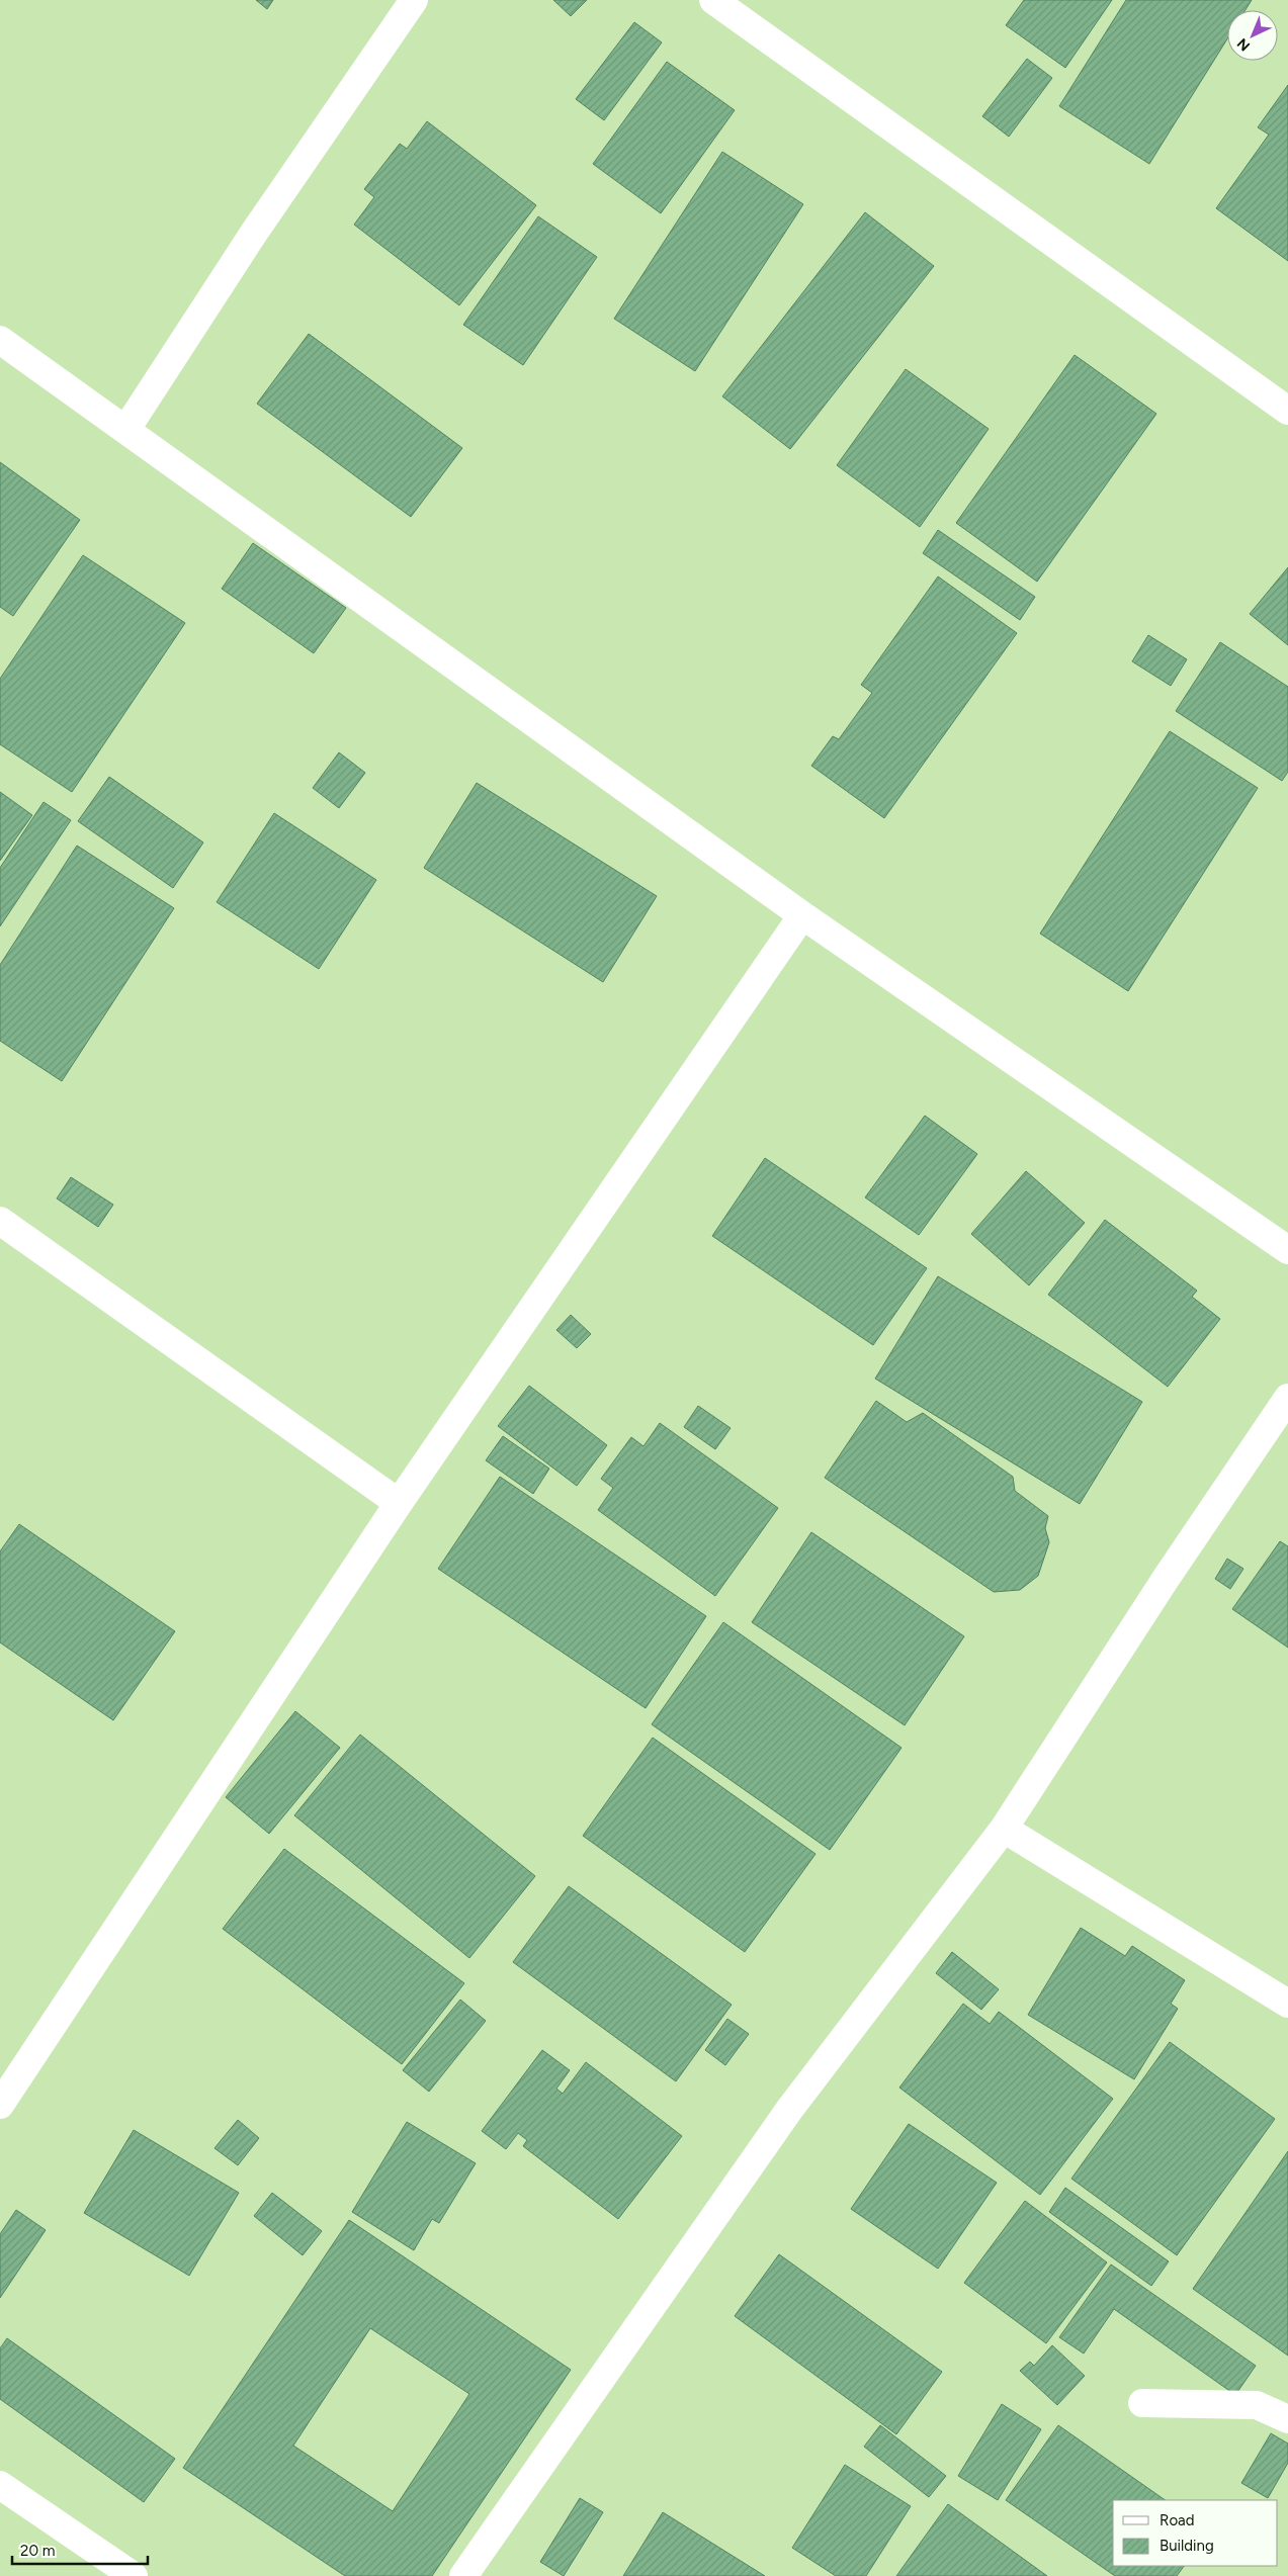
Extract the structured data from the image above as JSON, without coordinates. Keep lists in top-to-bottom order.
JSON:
{
  "legend": ["Road", "Building"],
  "scale_bar": "20 m",
  "north": "bottom left"
}
